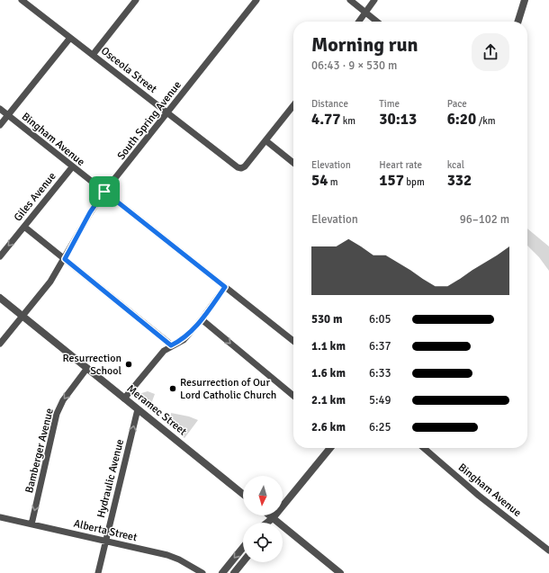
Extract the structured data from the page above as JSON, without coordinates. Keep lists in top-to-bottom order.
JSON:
{
  "streets": {
    "street": [
      "Osceola Street",
      "South Spring Avenue",
      "Bingham Avenue",
      "Giles Avenue",
      "Meramec Street",
      "Bamberger Avenue",
      "Hydraulic Avenue",
      "Alberta Street"
    ]
  },
  "crossings": [
    ["Osceola Street", "South Spring Avenue"],
    ["South Spring Avenue", "Bingham Avenue"],
    ["South Spring Avenue", "Meramec Street"],
    ["Bingham Avenue", "Giles Avenue"],
    ["Meramec Street", "Bamberger Avenue"],
    ["Meramec Street", "Hydraulic Avenue"],
    ["Bamberger Avenue", "Alberta Street"],
    ["Hydraulic Avenue", "Alberta Street"]
  ],
  "one_way": ["Bamberger Avenue", "Hydraulic Avenue"],
  "places": ["Resurrection School", "Resurrection of Our Lord Catholic Church"],
  "north": "bottom",
  "page": {
    "heading": ["Morning run", "06:43 · 9 × 530 m"],
    "stats": [
      ["Distance", "4.77 km"],
      ["Time", "30:13"],
      ["Pace", "6:20 /km"],
      ["Elevation", "54 m"],
      ["Heart rate", "157 bpm"],
      ["kcal", "332"]
    ],
    "chart": ["Elevation", "96–102 m"],
    "list": [
      {
        "name": "530 m",
        "note": "6:05"
      },
      {
        "name": "1.1 km",
        "note": "6:37"
      },
      {
        "name": "1.6 km",
        "note": "6:33"
      },
      {
        "name": "2.1 km",
        "note": "5:49"
      },
      {
        "name": "2.6 km",
        "note": "6:25"
      }
    ]
  }
}
